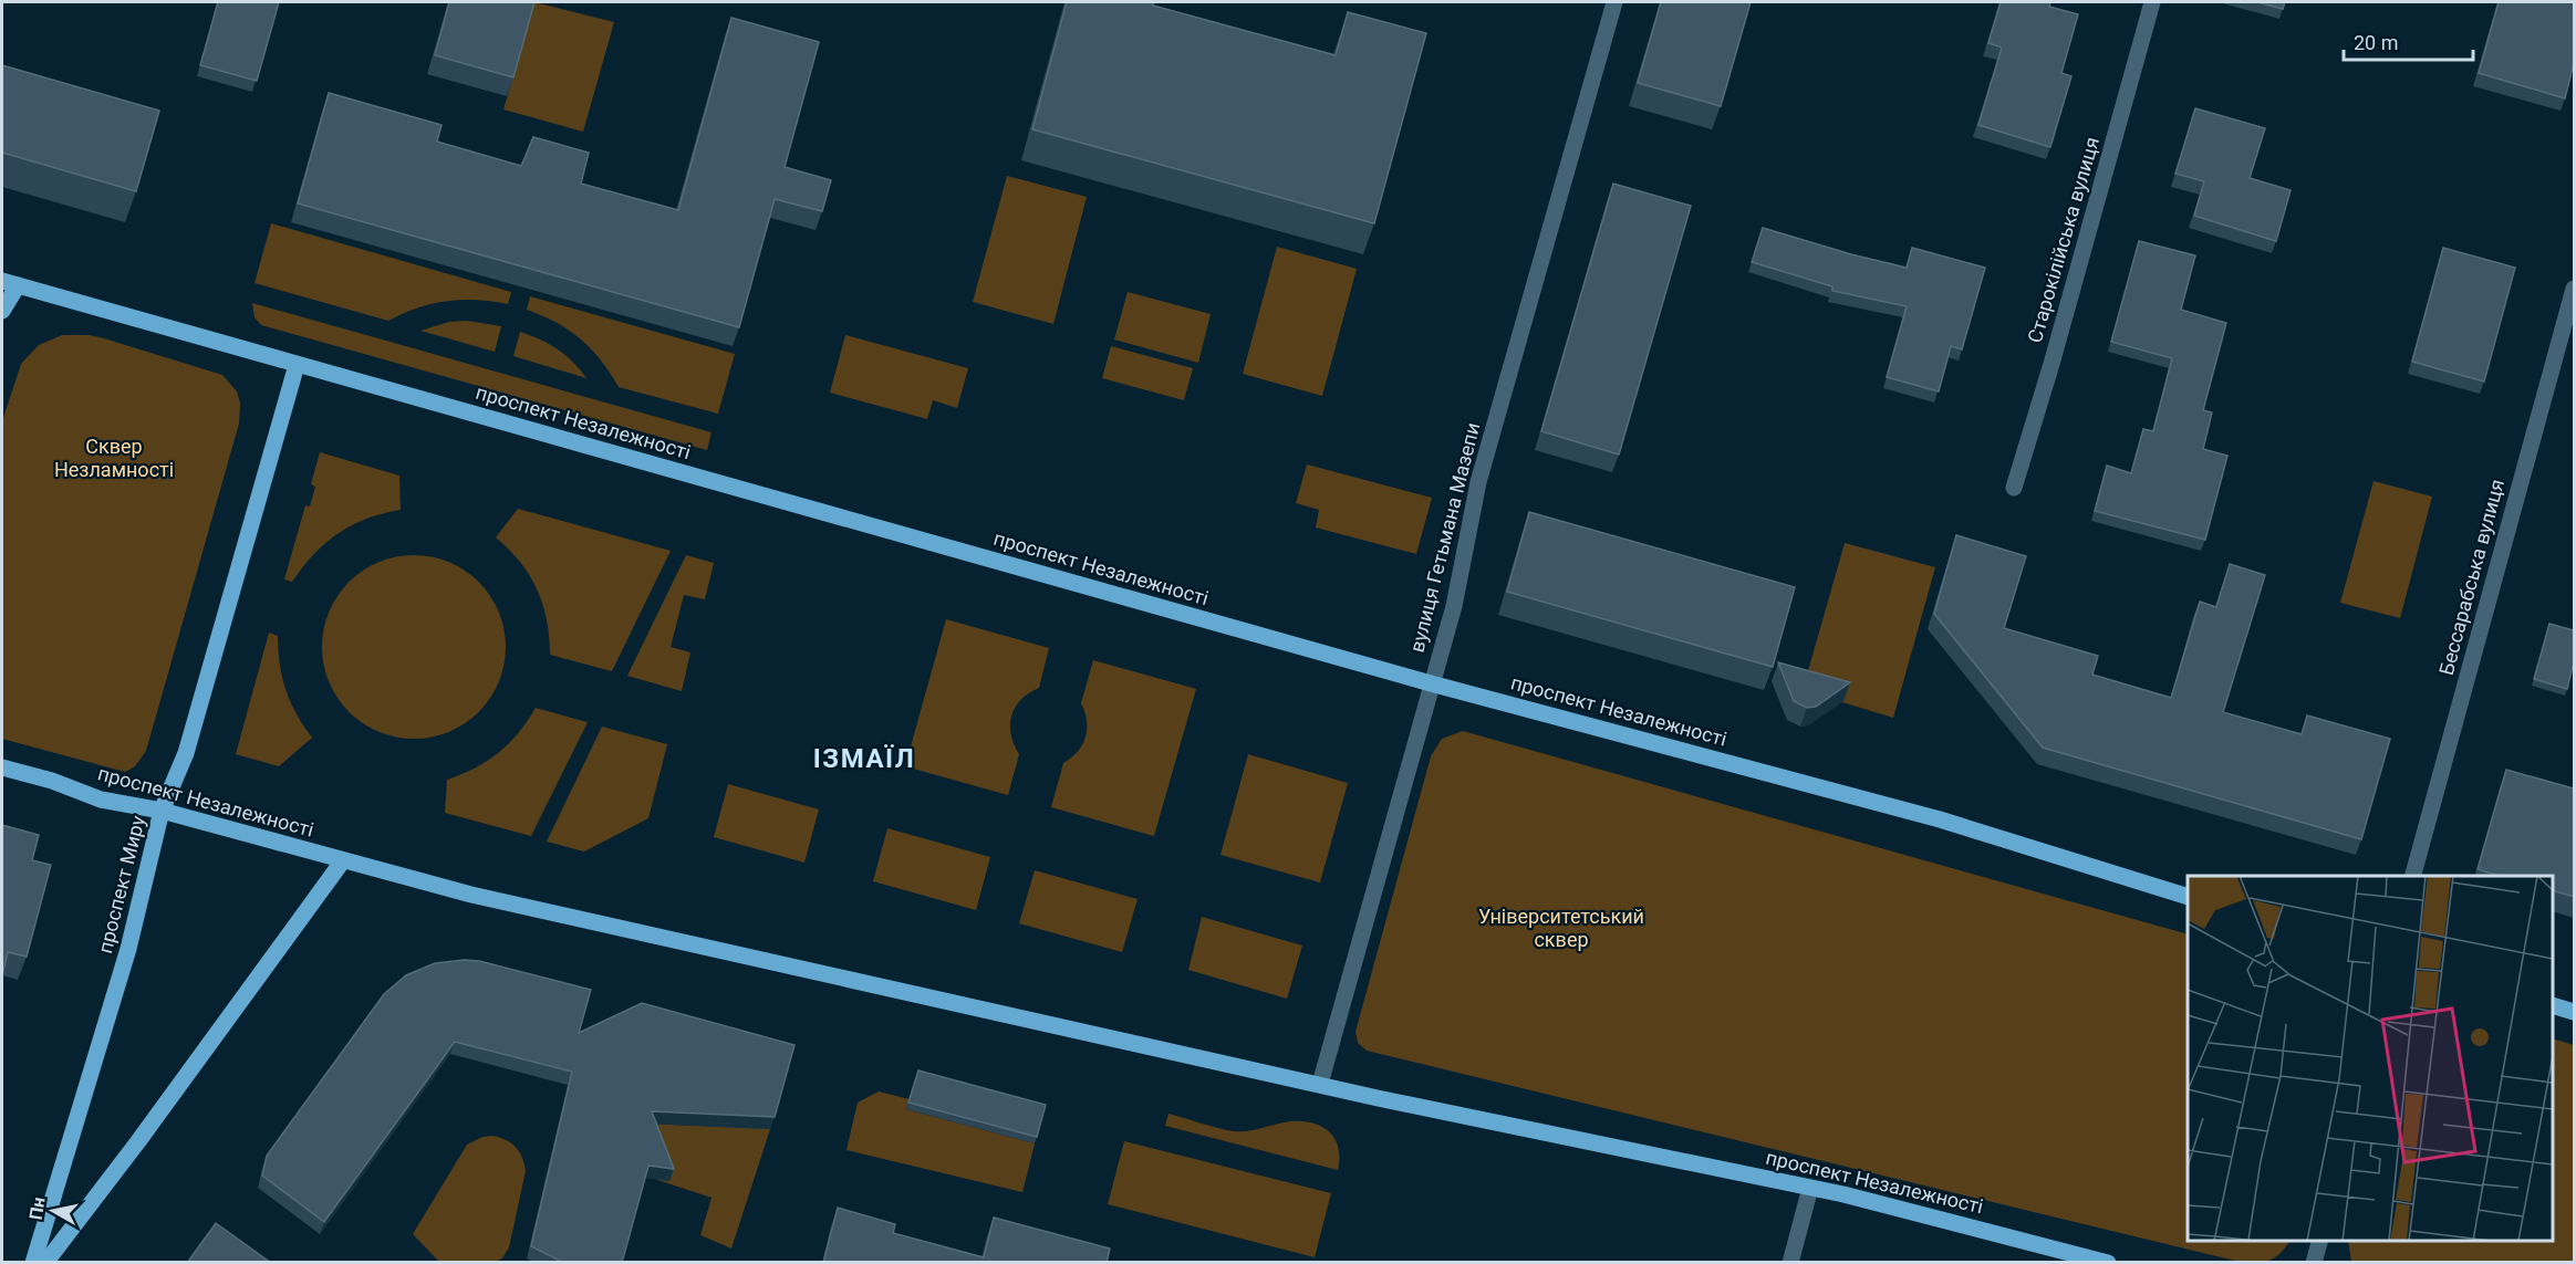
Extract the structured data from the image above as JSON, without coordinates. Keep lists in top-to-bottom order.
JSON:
{
  "streets": {
    "main road": ["проспект Незалежності", "проспект Миру"],
    "street": ["Старокілійська вулиця", "вулиця Гетьмана Мазепи", "Бессарабська вулиця"]
  },
  "crossings": [
    ["проспект Незалежності", "вулиця Гетьмана Мазепи"],
    ["проспект Незалежності", "проспект Миру"]
  ],
  "districts": ["ІЗМАЇЛ"],
  "parks": ["Сквер Незламності", "Університетський сквер"],
  "scale_bar": "20 m",
  "north": "left"
}
